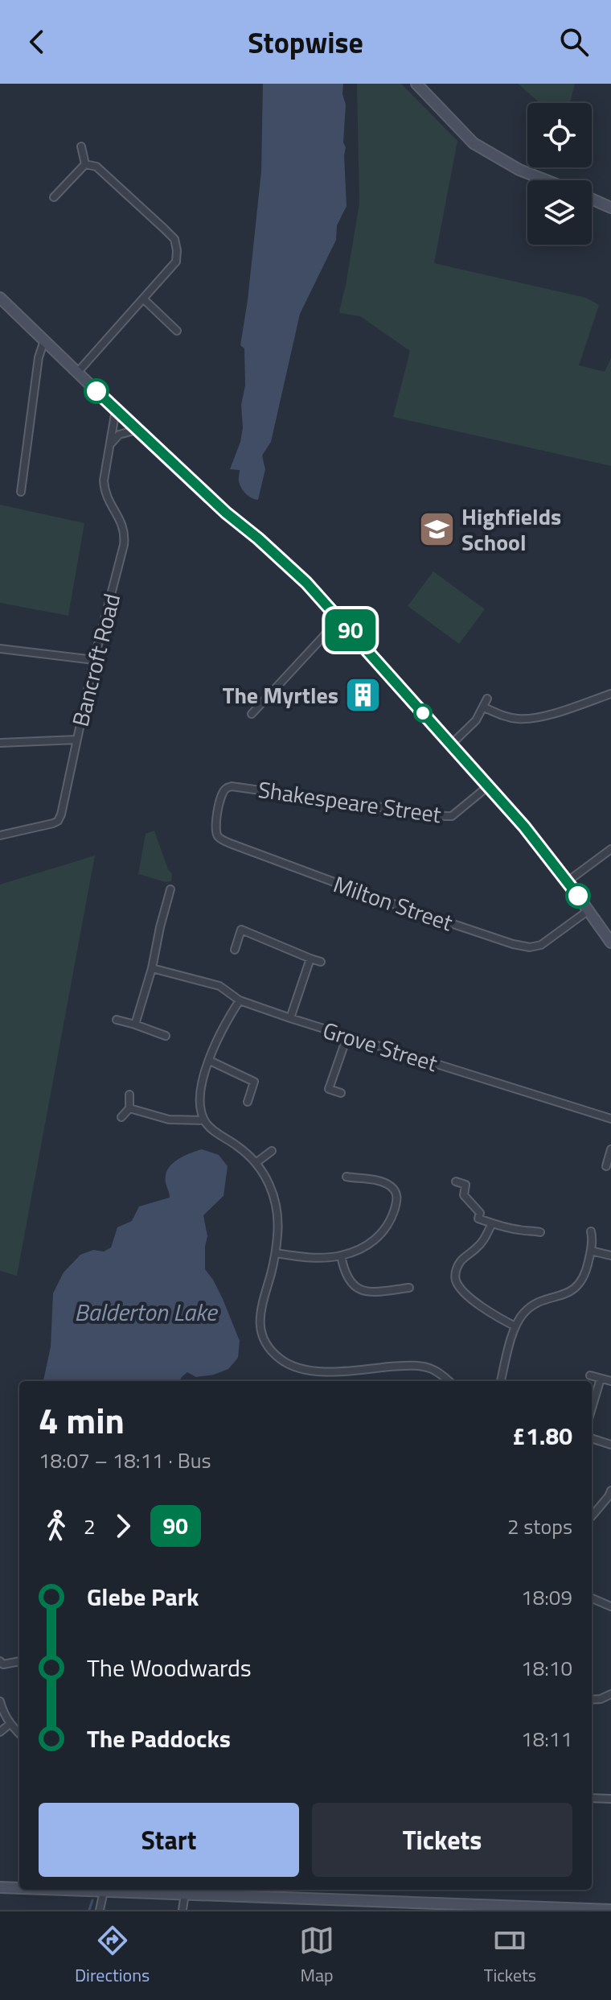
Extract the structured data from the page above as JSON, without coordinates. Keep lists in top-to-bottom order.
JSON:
{
  "streets": {
    "street": [
      "Bancroft Road",
      "Shakespeare Street",
      "Milton Street",
      "Grove Street"
    ]
  },
  "crossings": [
    ["Shakespeare Street", "Milton Street"]
  ],
  "water": ["Balderton Lake"],
  "places": {
    "school or university": ["Highfields School"],
    "building": ["The Myrtles"]
  },
  "lines": ["bus line 90"],
  "page": {
    "header": "Stopwise",
    "on_map": "90",
    "heading": ["4 min", "18:07 – 18:11 · Bus", "£1.80"],
    "legs": ["2", "90", "2 stops"],
    "list": [
      {
        "name": "Glebe Park",
        "value": "18:09"
      },
      {
        "name": "The Woodwards",
        "value": "18:10"
      },
      {
        "name": "The Paddocks",
        "value": "18:11"
      }
    ],
    "buttons": ["Start", "Tickets"],
    "tabs": ["Directions", "Map", "Tickets"]
  }
}
